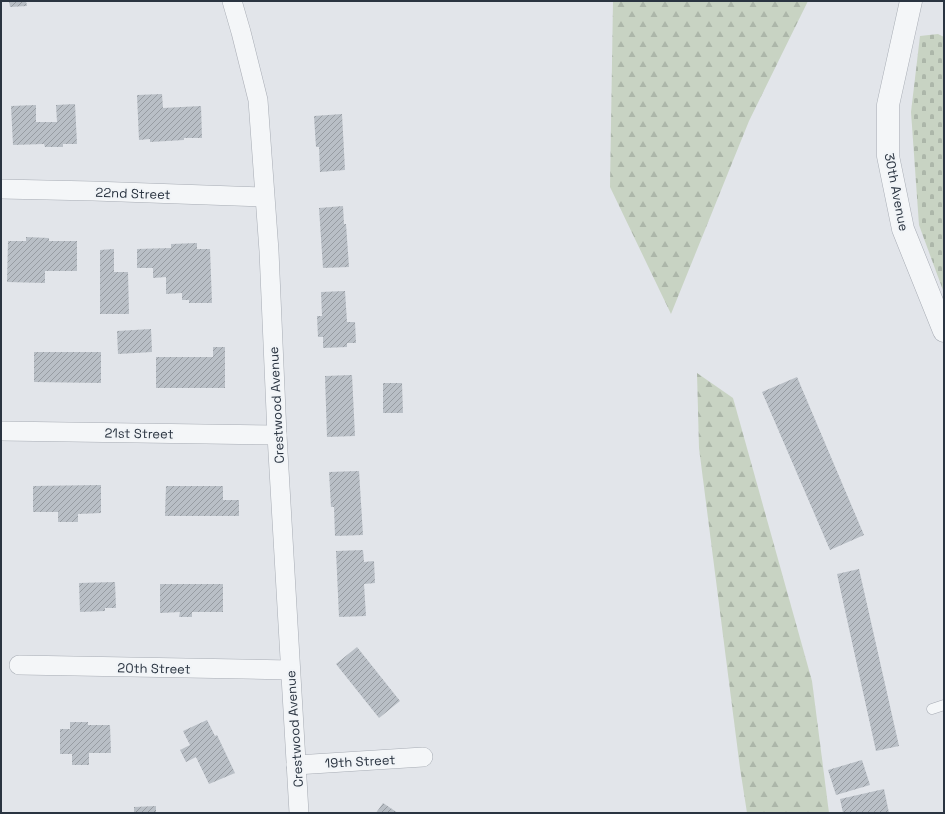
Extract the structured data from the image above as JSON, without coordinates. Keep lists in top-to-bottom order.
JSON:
{
  "streets": {
    "street": [
      "30th Avenue",
      "22nd Street",
      "Crestwood Avenue",
      "21st Street",
      "20th Street",
      "19th Street"
    ]
  },
  "crossings": [
    ["22nd Street", "Crestwood Avenue"],
    ["Crestwood Avenue", "21st Street"],
    ["Crestwood Avenue", "20th Street"],
    ["Crestwood Avenue", "19th Street"]
  ]
}
